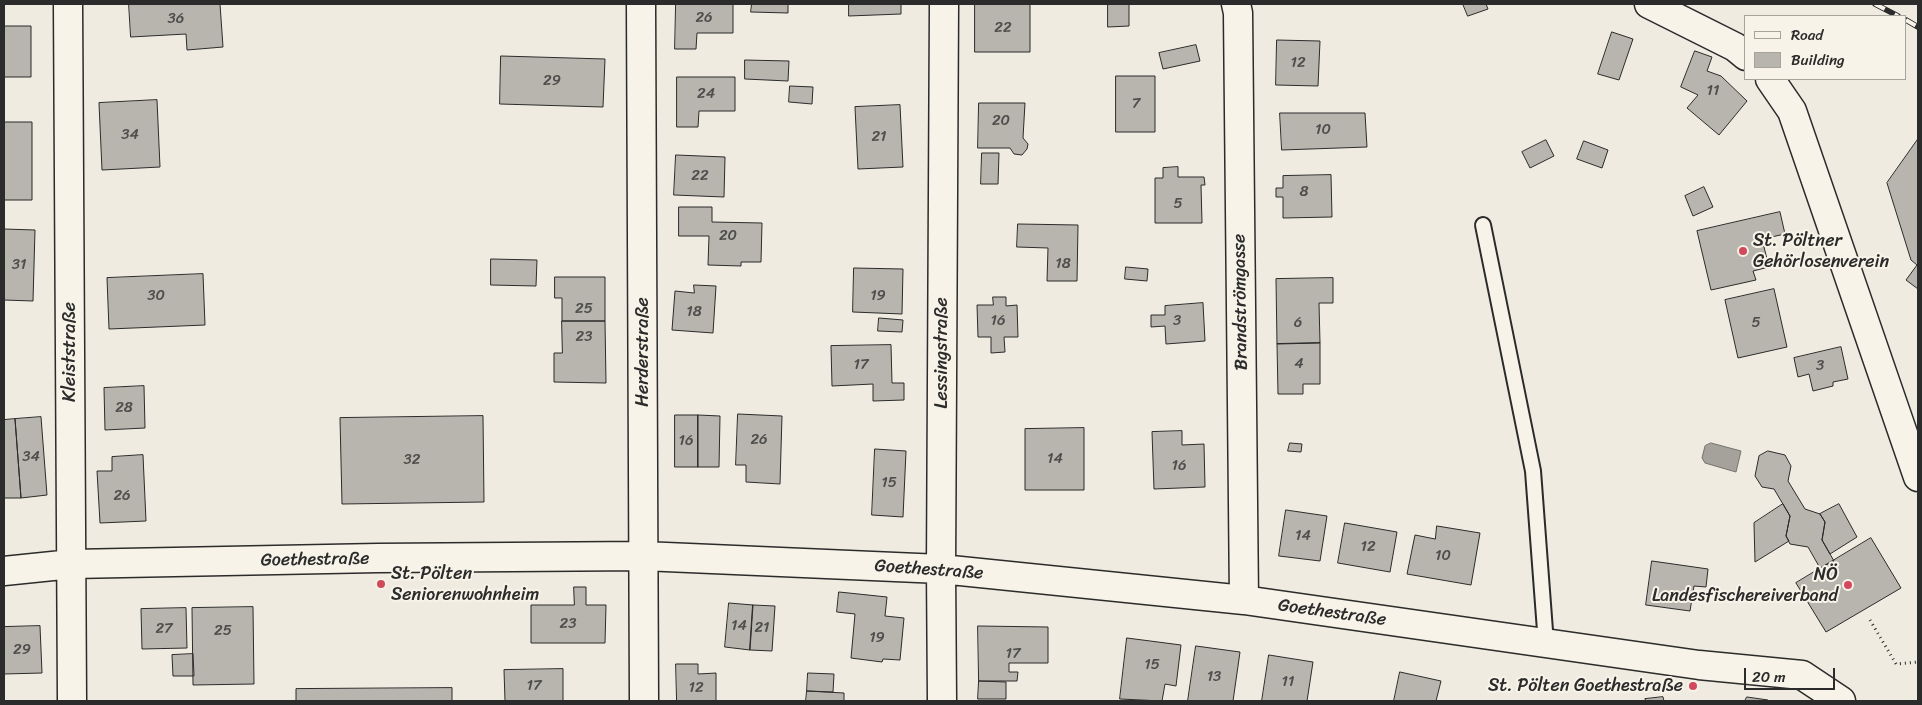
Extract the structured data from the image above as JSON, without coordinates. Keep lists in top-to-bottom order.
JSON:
{
  "streets": {
    "street": [
      "Brandströmgasse",
      "Kleiststraße",
      "Herderstraße",
      "Lessingstraße",
      "Goethestraße"
    ]
  },
  "crossings": [
    ["Brandströmgasse", "Goethestraße"],
    ["Kleiststraße", "Goethestraße"],
    ["Herderstraße", "Goethestraße"],
    ["Lessingstraße", "Goethestraße"]
  ],
  "places": [
    "St. Pöltner Gehörlosenverein",
    "St. Pölten Seniorenwohnheim",
    "NÖ Landesfischereiverband",
    "St. Pölten Goethestraße"
  ],
  "house_numbers": [
    "26",
    "36",
    "22",
    "12",
    "29",
    "11",
    "24",
    "7",
    "20",
    "10",
    "34",
    "21",
    "22",
    "8",
    "5",
    "20",
    "18",
    "31",
    "30",
    "19",
    "25",
    "18",
    "16",
    "3",
    "6",
    "5",
    "23",
    "4",
    "17",
    "3",
    "28",
    "26",
    "16",
    "34",
    "14",
    "32",
    "16",
    "15",
    "26",
    "14",
    "12",
    "10",
    "23",
    "14",
    "21",
    "27",
    "25",
    "19",
    "29",
    "17",
    "15",
    "13",
    "11",
    "17",
    "12"
  ],
  "legend": ["Road", "Building"],
  "scale_bar": "20 m"
}
